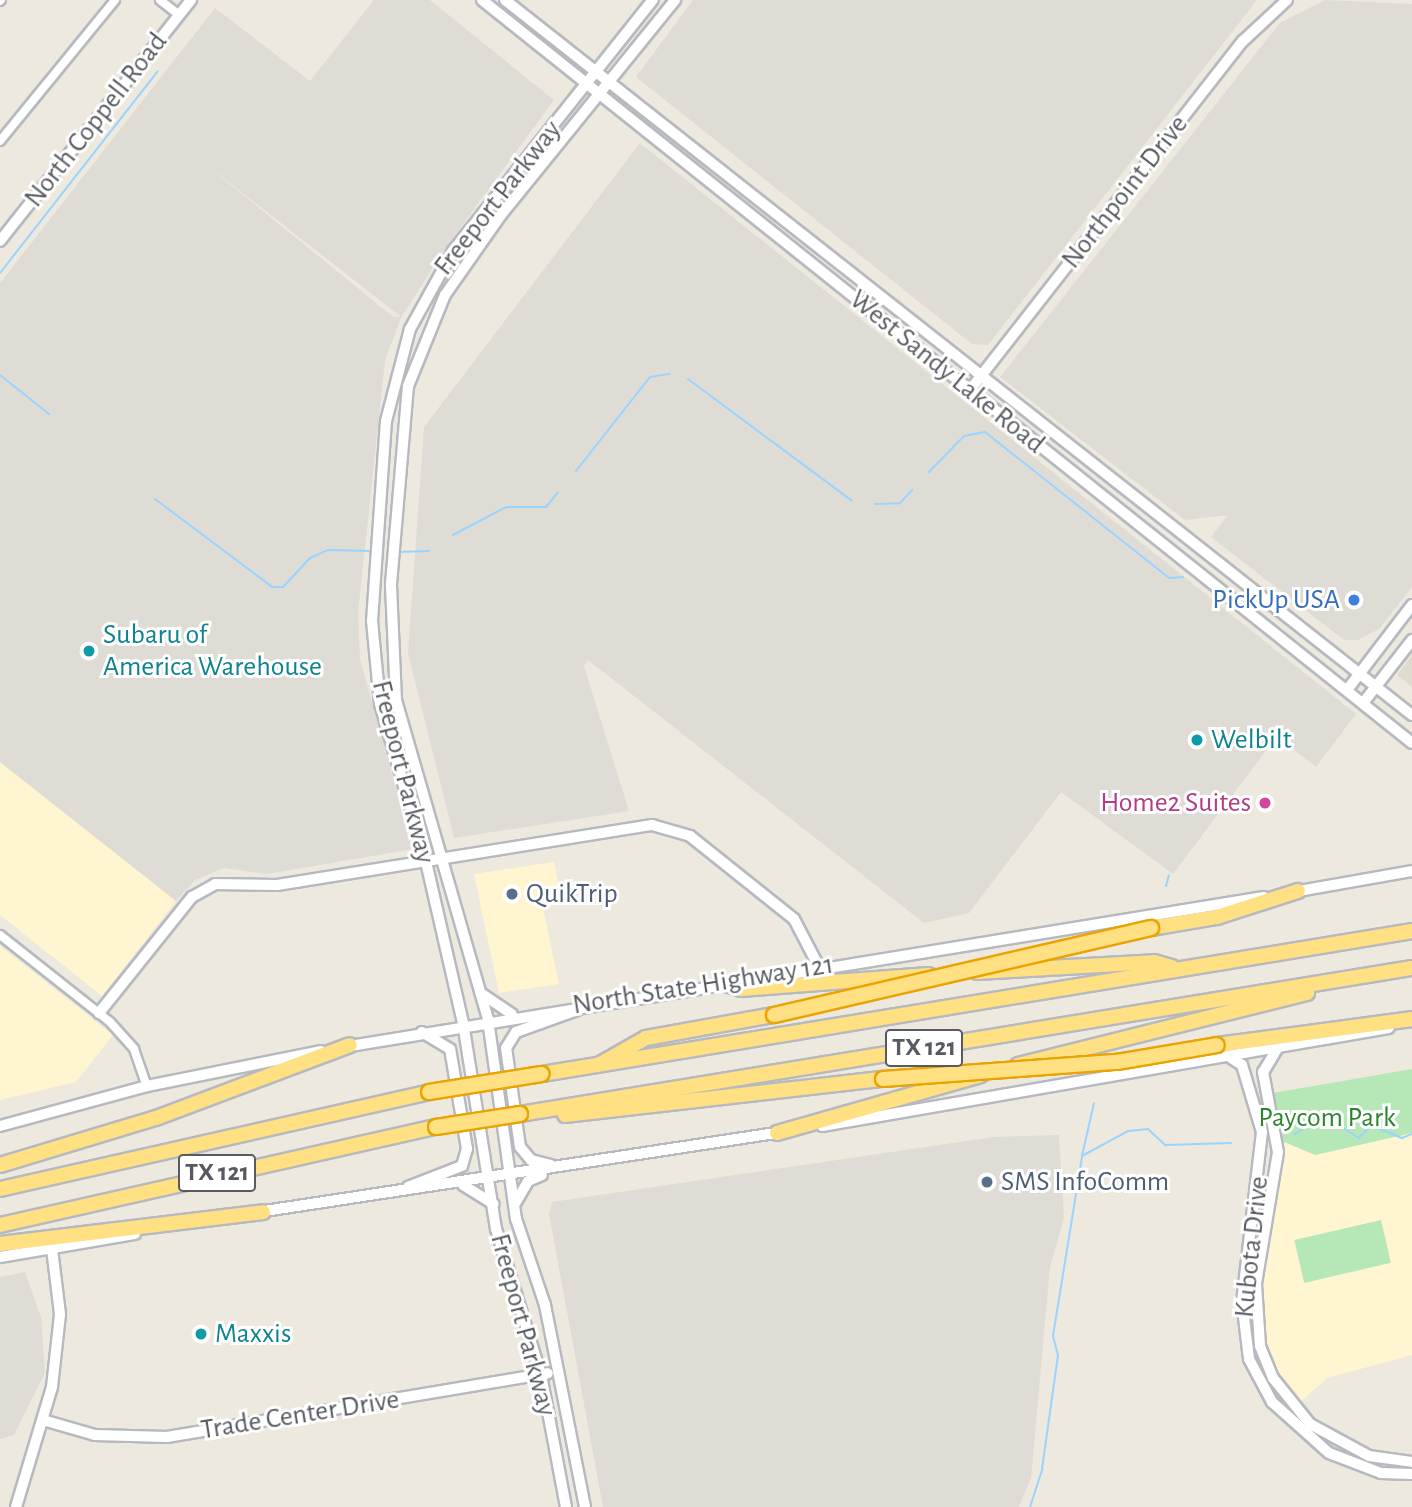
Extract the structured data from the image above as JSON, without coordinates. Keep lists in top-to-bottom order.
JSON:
{
  "streets": {
    "highway": ["TX 121"],
    "main road": [
      "North Coppell Road",
      "Northpoint Drive",
      "Freeport Parkway",
      "West Sandy Lake Road",
      "North State Highway 121",
      "Kubota Drive",
      "Trade Center Drive"
    ]
  },
  "crossings": [
    ["Northpoint Drive", "West Sandy Lake Road"],
    ["Freeport Parkway", "West Sandy Lake Road"],
    ["Freeport Parkway", "North State Highway 121"],
    ["Freeport Parkway", "Trade Center Drive"]
  ],
  "parks": ["Paycom Park"],
  "places": [
    "PickUp USA",
    "Subaru of America Warehouse",
    "Welbilt",
    "Home2 Suites",
    "QuikTrip",
    "SMS InfoComm",
    "Maxxis"
  ]
}
